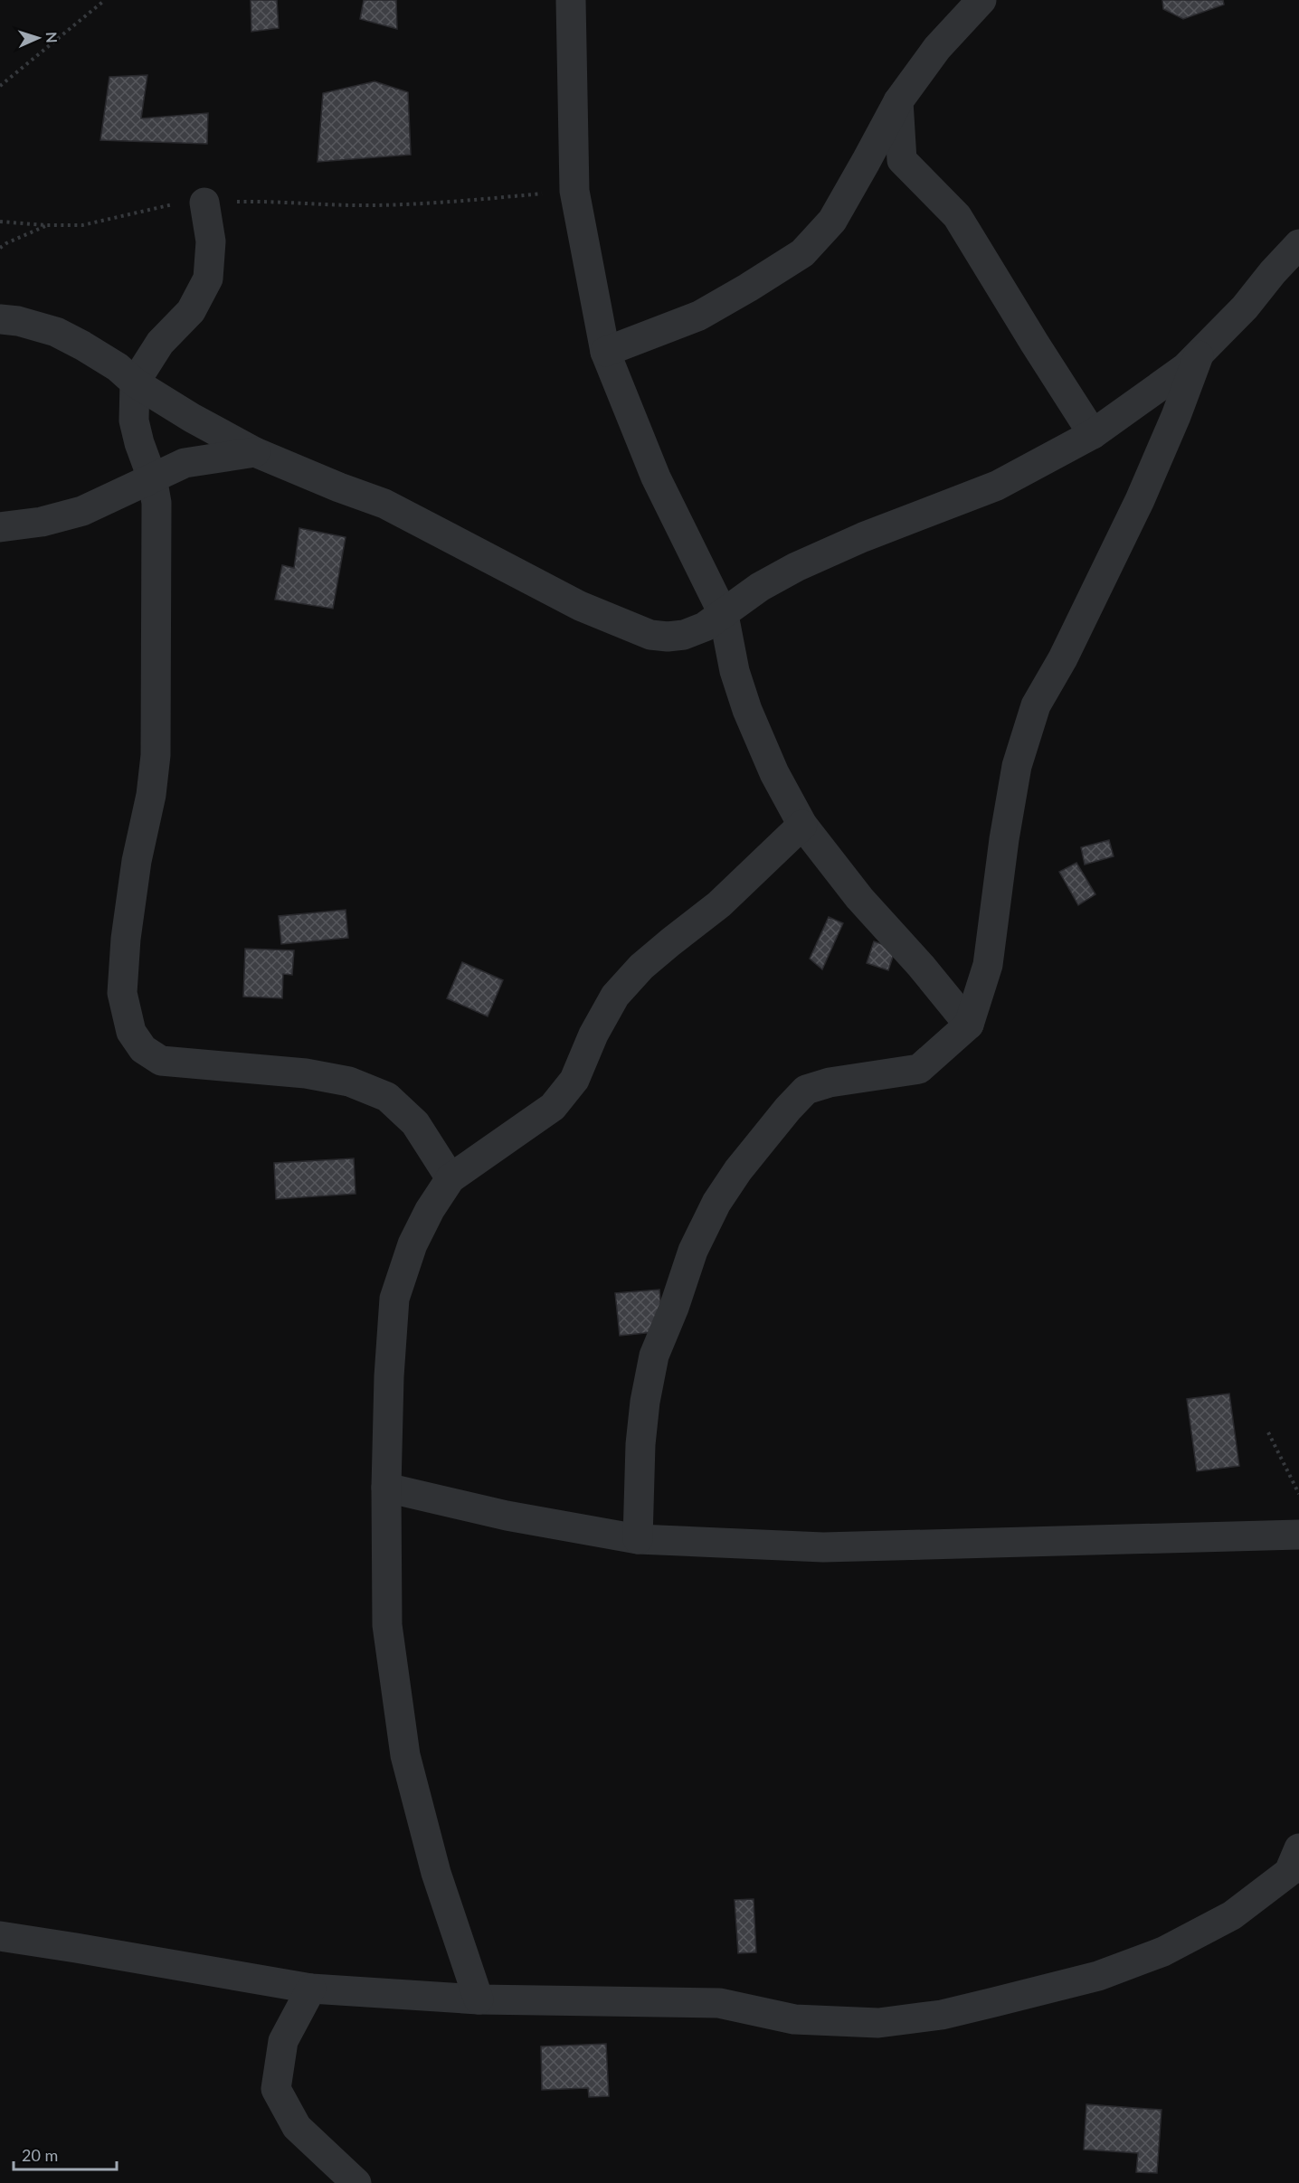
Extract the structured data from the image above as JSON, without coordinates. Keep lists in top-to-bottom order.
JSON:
{
  "scale_bar": "20 m",
  "north": "right"
}
